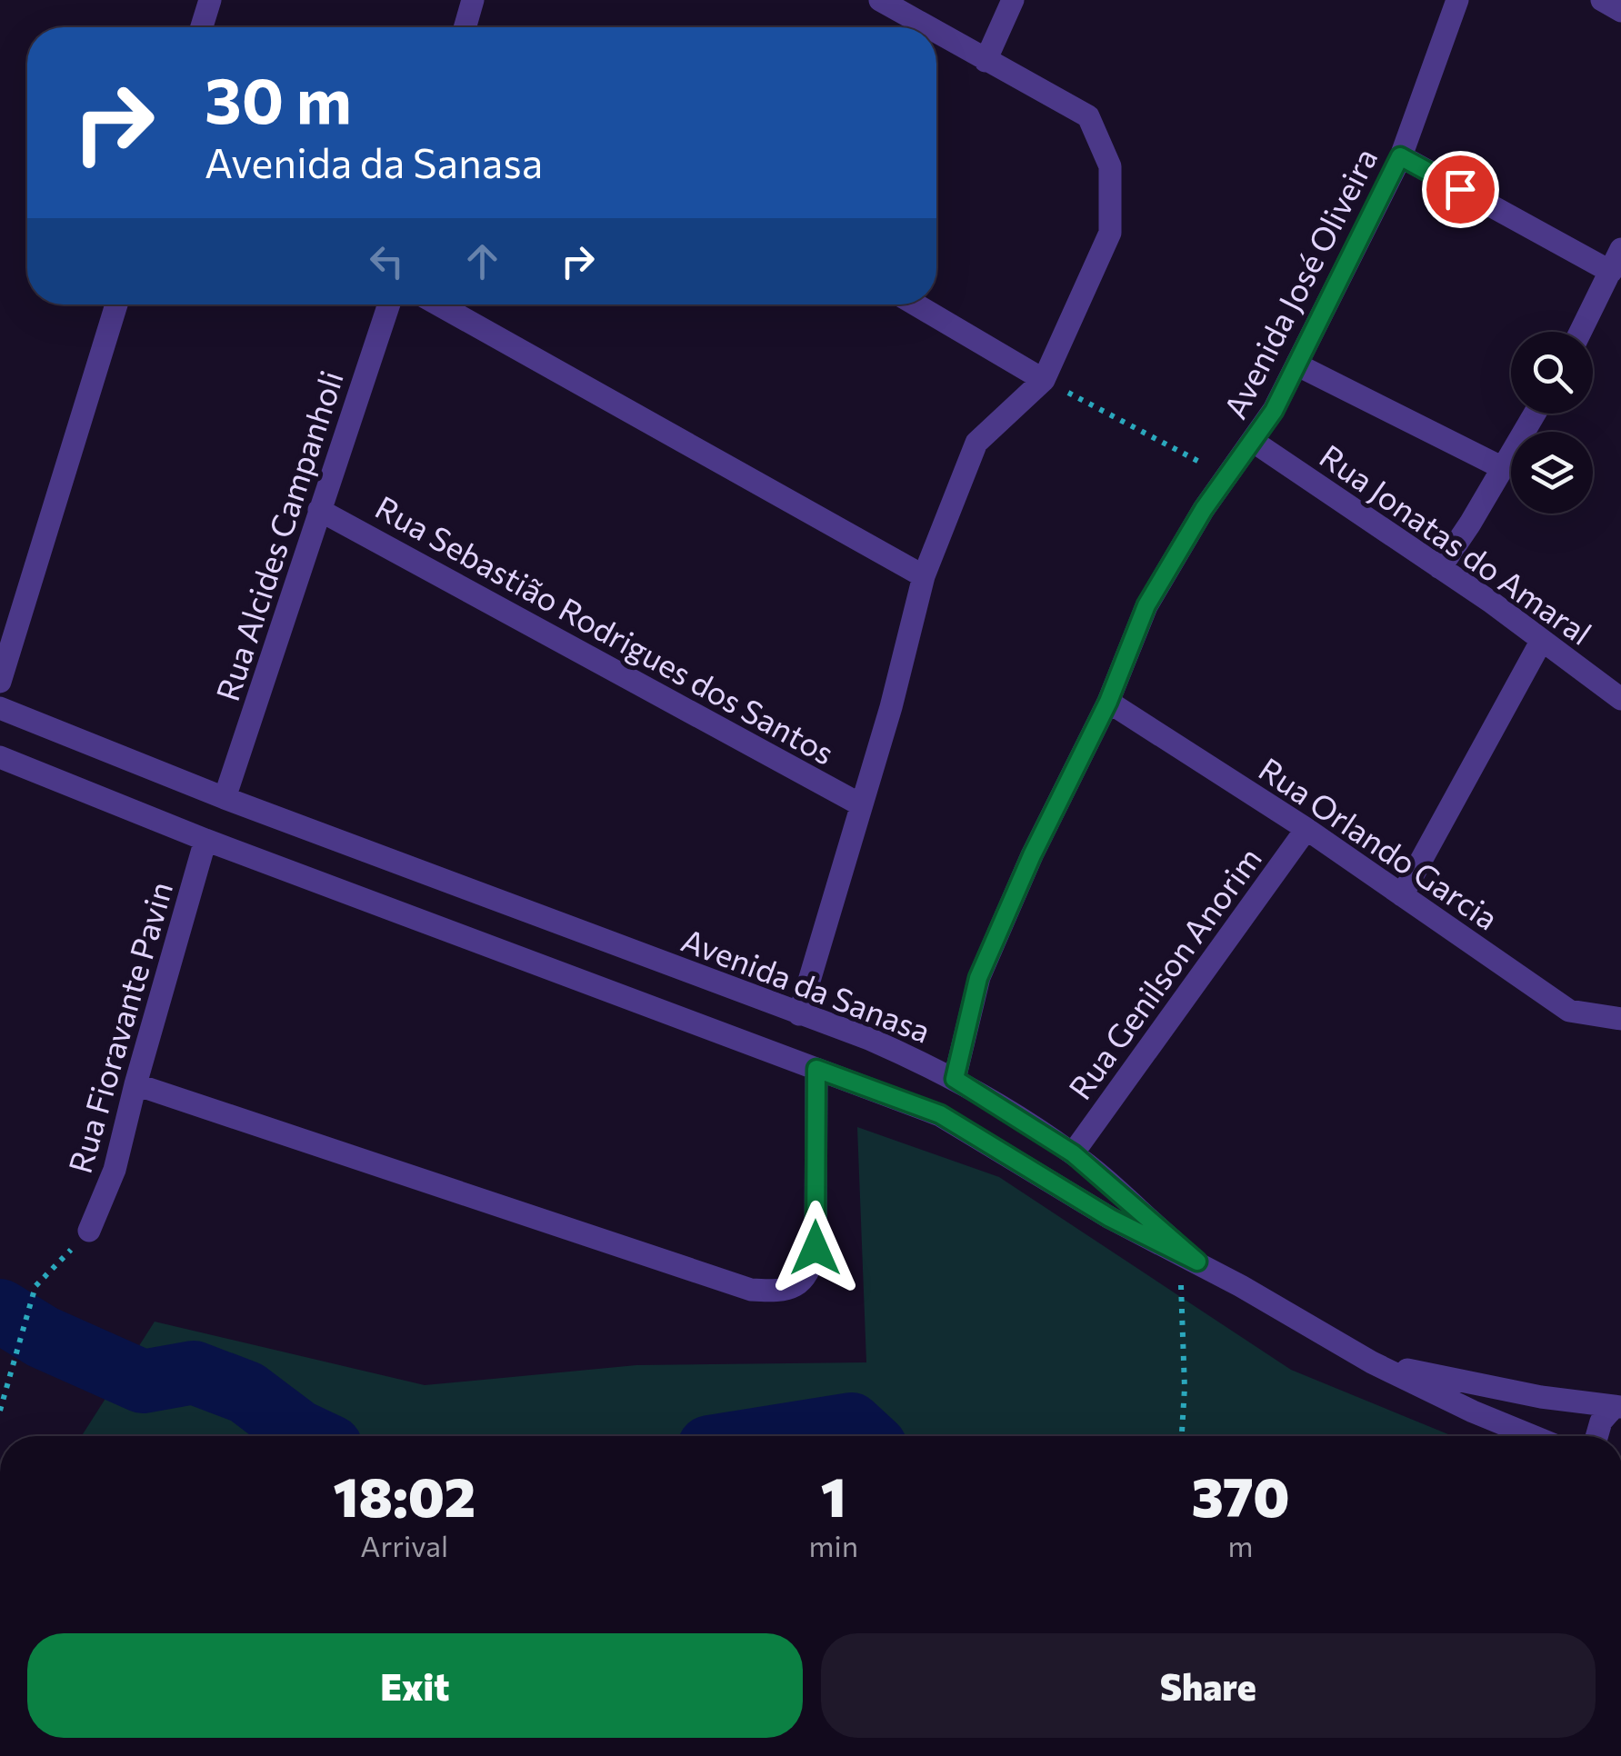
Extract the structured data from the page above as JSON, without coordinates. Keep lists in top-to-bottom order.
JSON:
{
  "streets": {
    "street": [
      "Avenida José Oliveira",
      "Rua Alcides Campanholi",
      "Rua Jonatas do Amaral",
      "Rua Sebastião Rodrigues dos Santos",
      "Rua Orlando Garcia",
      "Rua Genilson Anorim",
      "Avenida da Sanasa",
      "Rua Fioravante Pavin"
    ]
  },
  "crossings": [
    ["Avenida José Oliveira", "Rua Jonatas do Amaral"],
    ["Avenida José Oliveira", "Rua Orlando Garcia"],
    ["Avenida José Oliveira", "Avenida da Sanasa"],
    ["Rua Alcides Campanholi", "Rua Sebastião Rodrigues dos Santos"],
    ["Rua Alcides Campanholi", "Avenida da Sanasa"],
    ["Rua Orlando Garcia", "Rua Genilson Anorim"],
    ["Rua Genilson Anorim", "Avenida da Sanasa"]
  ],
  "page": {
    "turn": ["30 m", "Avenida da Sanasa"],
    "eta": [
      "18:02",
      "Arrival",
      "1",
      "min",
      "370",
      "m"
    ],
    "buttons": ["Exit", "Share"]
  }
}
